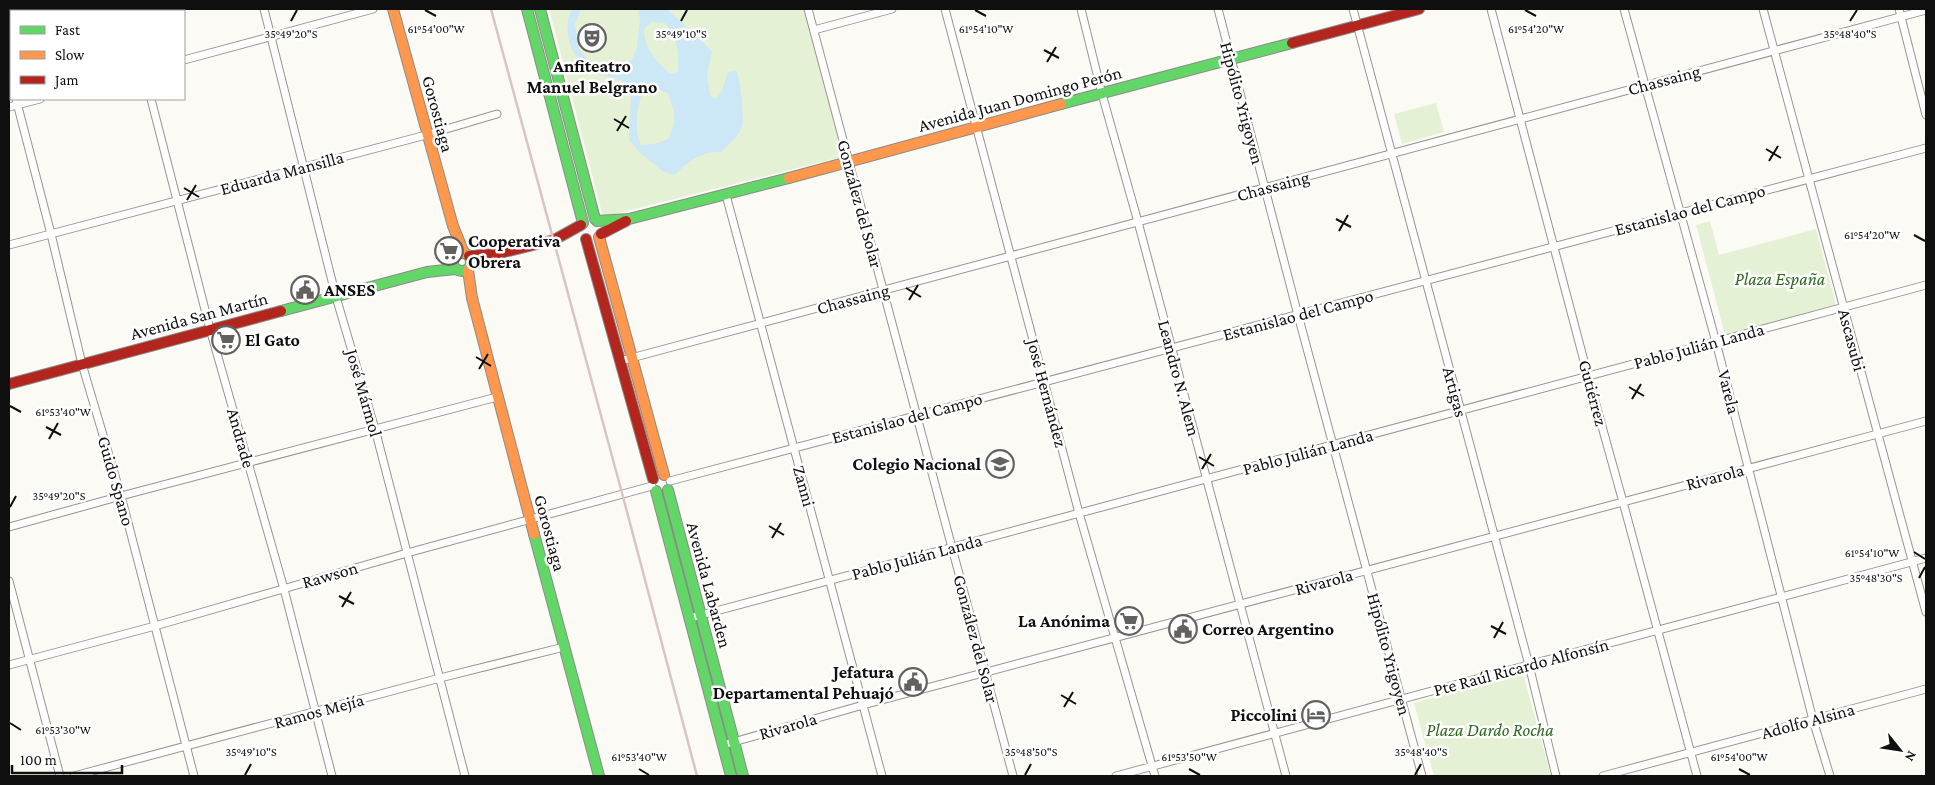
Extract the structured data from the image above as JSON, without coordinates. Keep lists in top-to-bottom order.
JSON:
{
  "streets": {
    "main road": [
      "Avenida Juan Domingo Perón",
      "Gorostiaga",
      "Avenida San Martín",
      "Avenida Labarden"
    ],
    "street": [
      "Chassaing",
      "Hipólito Yrigoyen",
      "Eduarda Mansilla",
      "González del Solar",
      "Estanislao del Campo",
      "Ascasubi",
      "Pablo Julián Landa",
      "Leandro N. Alem",
      "Artigas",
      "Varela",
      "José Mármol",
      "José Hernández",
      "Gutiérrez",
      "Andrade",
      "Rivarola",
      "Guido Spano",
      "Zanni",
      "Rawson",
      "Pte Raúl Ricardo Alfonsín",
      "Ramos Mejía",
      "Adolfo Alsina"
    ]
  },
  "crossings": [
    ["Chassaing", "Hipólito Yrigoyen"],
    ["Chassaing", "González del Solar"],
    ["Chassaing", "Ascasubi"],
    ["Chassaing", "Leandro N. Alem"],
    ["Chassaing", "Artigas"],
    ["Chassaing", "Varela"],
    ["Chassaing", "José Hernández"],
    ["Chassaing", "Gutiérrez"],
    ["Chassaing", "Zanni"],
    ["Chassaing", "Avenida Labarden"],
    ["Avenida Juan Domingo Perón", "Hipólito Yrigoyen"],
    ["Avenida Juan Domingo Perón", "González del Solar"],
    ["Avenida Juan Domingo Perón", "Avenida San Martín"],
    ["Avenida Juan Domingo Perón", "Leandro N. Alem"],
    ["Avenida Juan Domingo Perón", "Artigas"],
    ["Avenida Juan Domingo Perón", "José Hernández"],
    ["Avenida Juan Domingo Perón", "Zanni"],
    ["Avenida Juan Domingo Perón", "Avenida Labarden"],
    ["Hipólito Yrigoyen", "Estanislao del Campo"],
    ["Hipólito Yrigoyen", "Pablo Julián Landa"],
    ["Hipólito Yrigoyen", "Rivarola"],
    ["Hipólito Yrigoyen", "Pte Raúl Ricardo Alfonsín"],
    ["Gorostiaga", "Eduarda Mansilla"],
    ["Gorostiaga", "Avenida San Martín"],
    ["Gorostiaga", "Rawson"],
    ["Gorostiaga", "Ramos Mejía"],
    ["Eduarda Mansilla", "José Mármol"],
    ["Eduarda Mansilla", "Andrade"],
    ["Eduarda Mansilla", "Guido Spano"],
    ["González del Solar", "Estanislao del Campo"],
    ["González del Solar", "Pablo Julián Landa"],
    ["González del Solar", "Rivarola"],
    ["Estanislao del Campo", "Ascasubi"],
    ["Estanislao del Campo", "Leandro N. Alem"],
    ["Estanislao del Campo", "Artigas"],
    ["Estanislao del Campo", "Varela"],
    ["Estanislao del Campo", "José Hernández"],
    ["Estanislao del Campo", "Gutiérrez"],
    ["Estanislao del Campo", "Zanni"],
    ["Estanislao del Campo", "Avenida Labarden"],
    ["Avenida San Martín", "José Mármol"],
    ["Avenida San Martín", "Andrade"],
    ["Avenida San Martín", "Guido Spano"],
    ["Avenida San Martín", "Avenida Labarden"],
    ["Ascasubi", "Pablo Julián Landa"],
    ["Ascasubi", "Rivarola"],
    ["Ascasubi", "Pte Raúl Ricardo Alfonsín"],
    ["Pablo Julián Landa", "Leandro N. Alem"],
    ["Pablo Julián Landa", "Artigas"],
    ["Pablo Julián Landa", "Varela"],
    ["Pablo Julián Landa", "José Hernández"],
    ["Pablo Julián Landa", "Gutiérrez"],
    ["Pablo Julián Landa", "Zanni"],
    ["Pablo Julián Landa", "Avenida Labarden"],
    ["Leandro N. Alem", "Rivarola"],
    ["Leandro N. Alem", "Pte Raúl Ricardo Alfonsín"],
    ["Artigas", "Rivarola"],
    ["Artigas", "Pte Raúl Ricardo Alfonsín"],
    ["Varela", "Rivarola"],
    ["Varela", "Pte Raúl Ricardo Alfonsín"],
    ["Varela", "Adolfo Alsina"],
    ["José Mármol", "Rawson"],
    ["José Mármol", "Ramos Mejía"],
    ["José Hernández", "Rivarola"],
    ["José Hernández", "Pte Raúl Ricardo Alfonsín"],
    ["Gutiérrez", "Rivarola"],
    ["Gutiérrez", "Pte Raúl Ricardo Alfonsín"],
    ["Gutiérrez", "Adolfo Alsina"],
    ["Andrade", "Rawson"],
    ["Andrade", "Ramos Mejía"],
    ["Rivarola", "Zanni"],
    ["Rivarola", "Avenida Labarden"],
    ["Guido Spano", "Rawson"],
    ["Guido Spano", "Ramos Mejía"],
    ["Rawson", "Avenida Labarden"]
  ],
  "parks": ["Plaza España", "Plaza Dardo Rocha"],
  "places": {
    "theatre": ["Anfiteatro Manuel Belgrano"],
    "supermarket": ["Cooperativa Obrera", "El Gato", "La Anónima"],
    "public building": ["ANSES", "Correo Argentino", "Jefatura Departamental Pehuajó"],
    "school or university": ["Colegio Nacional"],
    "hotel": ["Piccolini"]
  },
  "legend": ["Fast", "Slow", "Jam"],
  "scale_bar": "100 m",
  "north": "bottom right",
  "coordinates": [
    "61°54'20\"W",
    "61°54'00\"W",
    "61°54'10\"W",
    "35°49'20\"S",
    "35°49'10\"S",
    "35°48'40\"S",
    "61°53'40\"W",
    "35°48'30\"S",
    "61°53'30\"W",
    "35°48'50\"S",
    "61°53'50\"W"
  ]
}
